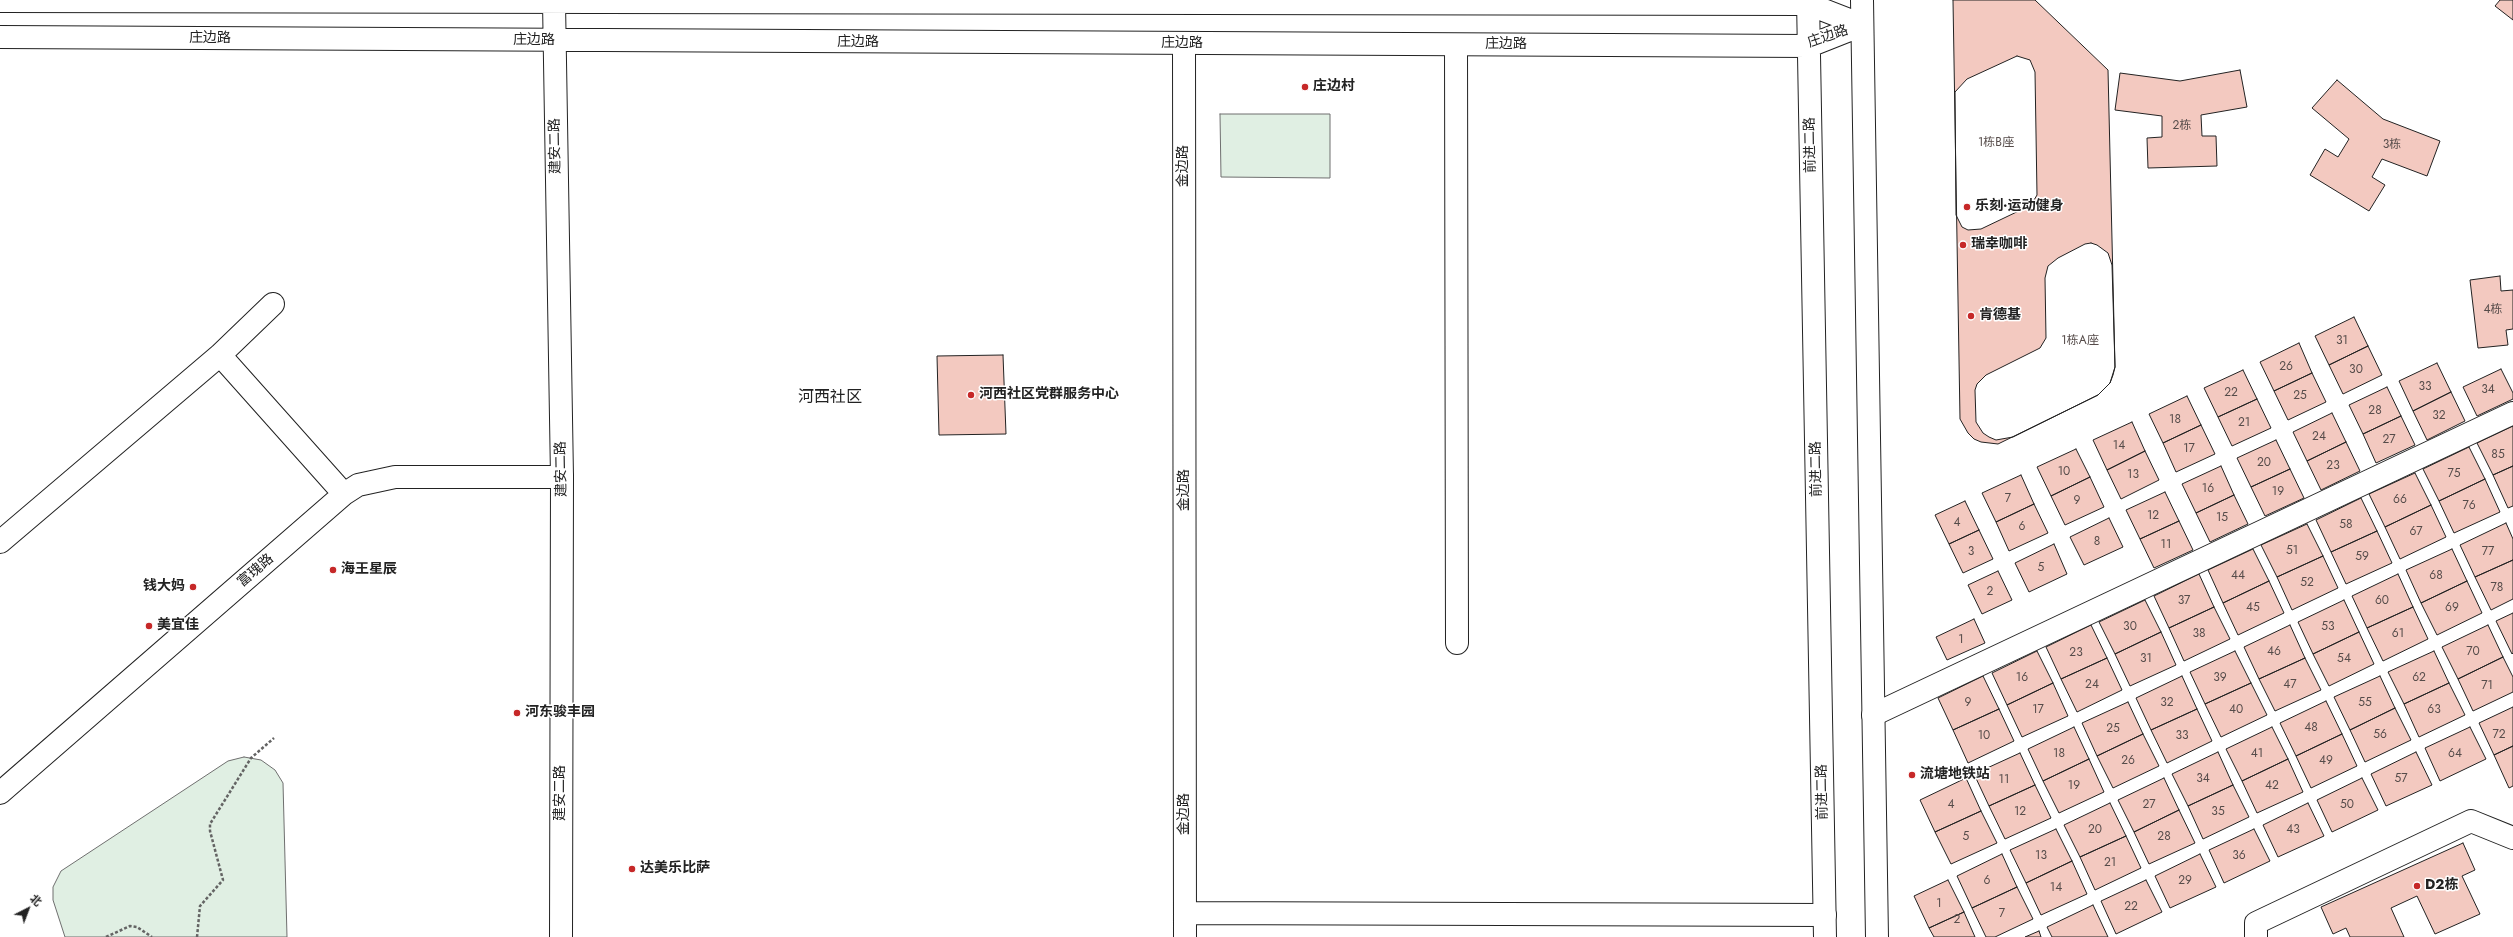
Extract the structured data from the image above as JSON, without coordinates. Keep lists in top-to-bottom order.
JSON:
{
  "streets": {
    "main road": [
      "庄边路",
      "前进二路",
      "建安二路",
      "金边路",
      "富瑰路"
    ]
  },
  "crossings": [
    ["庄边路", "前进二路"],
    ["庄边路", "建安二路"],
    ["庄边路", "金边路"],
    ["建安二路", "富瑰路"]
  ],
  "districts": ["河西社区"],
  "places": [
    "庄边村",
    "乐刻·运动健身",
    "瑞幸咖啡",
    "肯德基",
    "河西社区党群服务中心",
    "海王星辰",
    "钱大妈",
    "美宜佳",
    "河东骏丰园",
    "流塘地铁站",
    "达美乐比萨",
    "D2栋"
  ],
  "house_numbers": [
    "2栋",
    "1栋B座",
    "3栋",
    "4栋",
    "1栋A座",
    "31",
    "26",
    "30",
    "33",
    "34",
    "22",
    "25",
    "28",
    "32",
    "18",
    "21",
    "24",
    "27",
    "14",
    "17",
    "85",
    "20",
    "23",
    "10",
    "75",
    "13",
    "16",
    "19",
    "7",
    "66",
    "9",
    "76",
    "12",
    "15",
    "4",
    "58",
    "6",
    "67",
    "8",
    "11",
    "51",
    "3",
    "77",
    "59",
    "5",
    "44",
    "68",
    "52",
    "78",
    "2",
    "37",
    "60",
    "45",
    "69",
    "30",
    "53",
    "38",
    "61",
    "1",
    "46",
    "70",
    "23",
    "31",
    "54",
    "16",
    "39",
    "62",
    "24",
    "47",
    "71",
    "9",
    "32",
    "55",
    "17",
    "40",
    "63",
    "48",
    "25",
    "56",
    "72",
    "10",
    "33",
    "18",
    "41",
    "64",
    "26",
    "49",
    "34",
    "57",
    "11",
    "19",
    "42",
    "4",
    "27",
    "50",
    "12",
    "35",
    "20",
    "43",
    "5",
    "28",
    "13",
    "36",
    "21",
    "6",
    "29",
    "14",
    "1",
    "22",
    "7",
    "2"
  ],
  "north": "top right"
}
